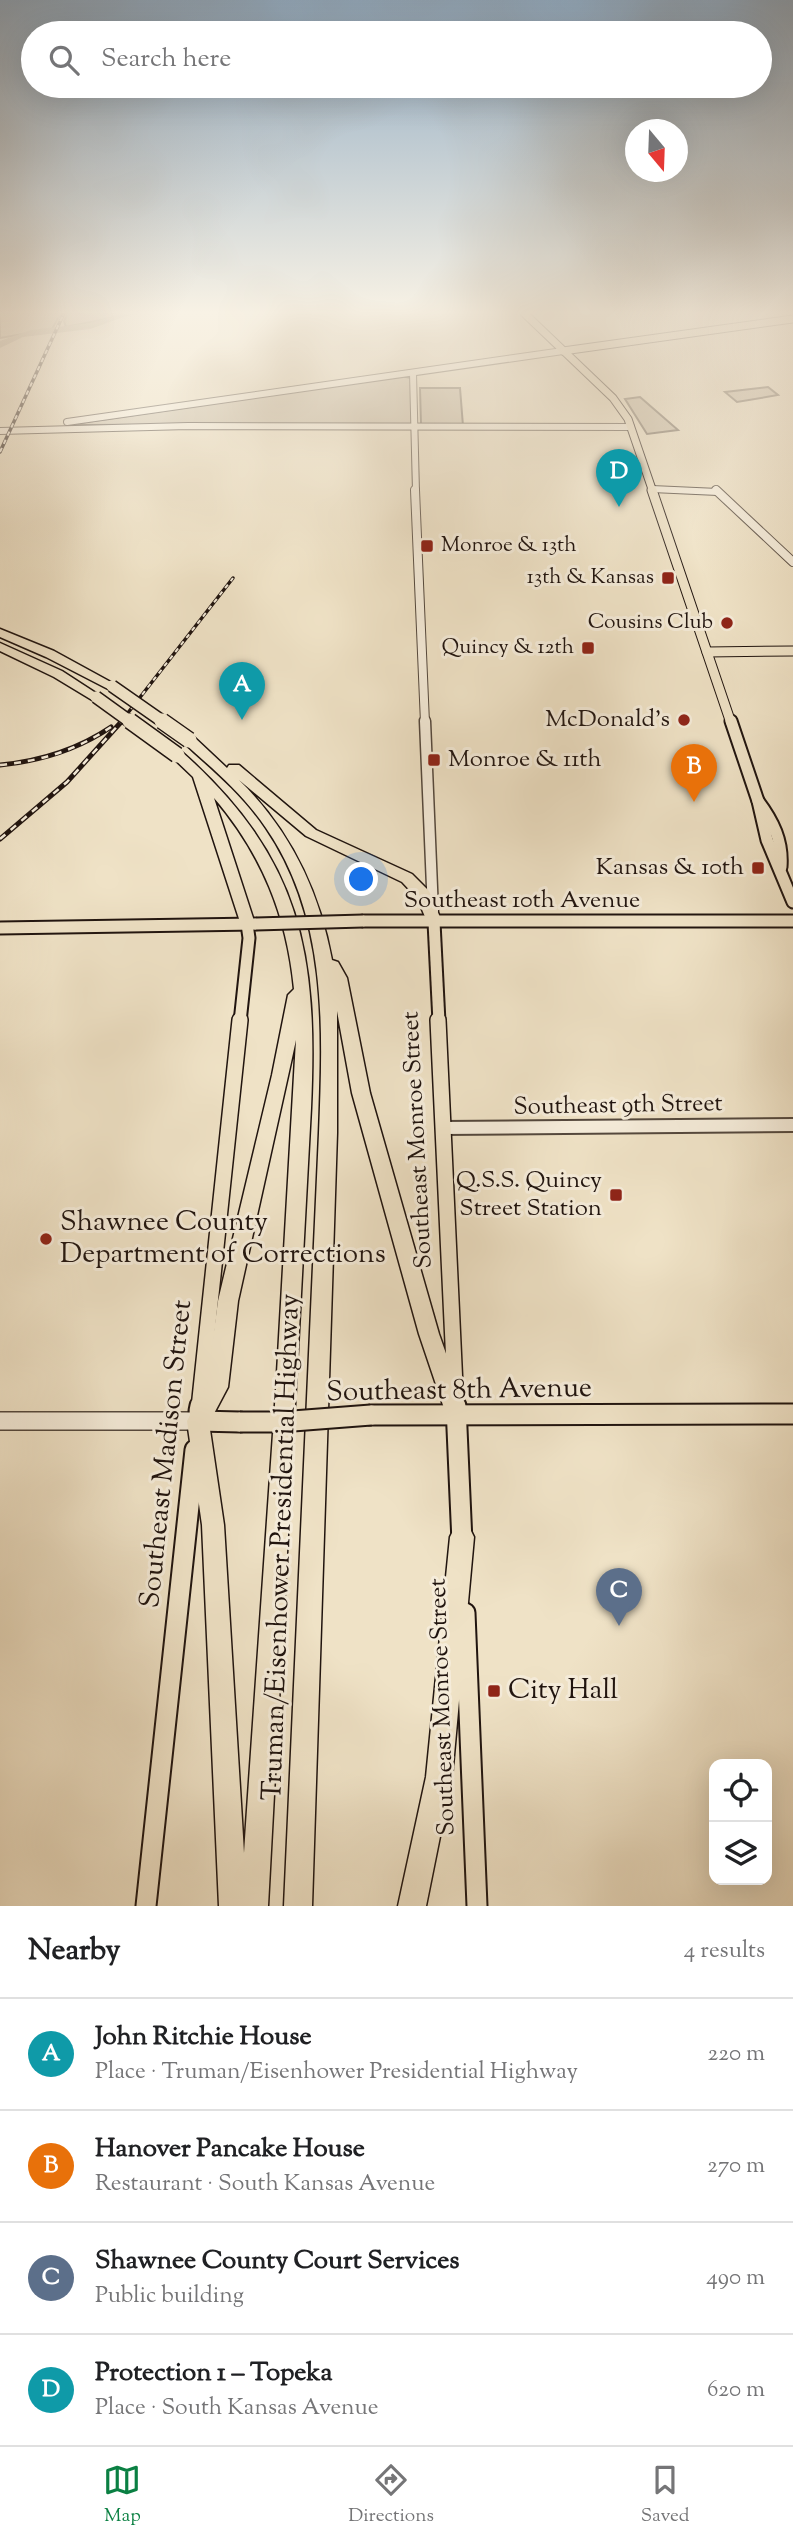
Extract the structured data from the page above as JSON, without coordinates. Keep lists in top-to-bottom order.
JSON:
{
  "streets": {
    "highway": ["Truman/Eisenhower Presidential Highway"],
    "main road": [
      "Southeast 10th Avenue",
      "Southeast Monroe Street",
      "Southeast 8th Avenue",
      "Southeast Madison Street"
    ],
    "street": ["Southeast 9th Street"]
  },
  "crossings": [
    ["Southeast 10th Avenue", "Southeast Monroe Street"],
    ["Southeast 10th Avenue", "Southeast Madison Street"],
    ["Southeast 9th Street", "Southeast Monroe Street"],
    ["Southeast Monroe Street", "Southeast 8th Avenue"],
    ["Southeast 8th Avenue", "Southeast Madison Street"]
  ],
  "places": {
    "transit": [
      "Monroe & 13th",
      "13th & Kansas",
      "Quincy & 12th",
      "Monroe & 11th",
      "Kansas & 10th",
      "Q.S.S. Quincy Street Station",
      "City Hall"
    ],
    "other": ["Cousins Club", "McDonald's", "Shawnee County Department of Corrections"]
  },
  "north": "bottom",
  "page": {
    "search": "Search here",
    "pins": [
      "D",
      "A",
      "B",
      "C"
    ],
    "heading": ["Nearby", "4 results"],
    "list": [
      {
        "mark": "A",
        "name": "John Ritchie House",
        "note": "Place · Truman/Eisenhower Presidential Highway",
        "value": "220 m"
      },
      {
        "mark": "B",
        "name": "Hanover Pancake House",
        "note": "Restaurant · South Kansas Avenue",
        "value": "270 m"
      },
      {
        "mark": "C",
        "name": "Shawnee County Court Services",
        "note": "Public building",
        "value": "490 m"
      },
      {
        "mark": "D",
        "name": "Protection 1 – Topeka",
        "note": "Place · South Kansas Avenue",
        "value": "620 m"
      }
    ],
    "nav": ["Map", "Directions", "Saved"]
  }
}
